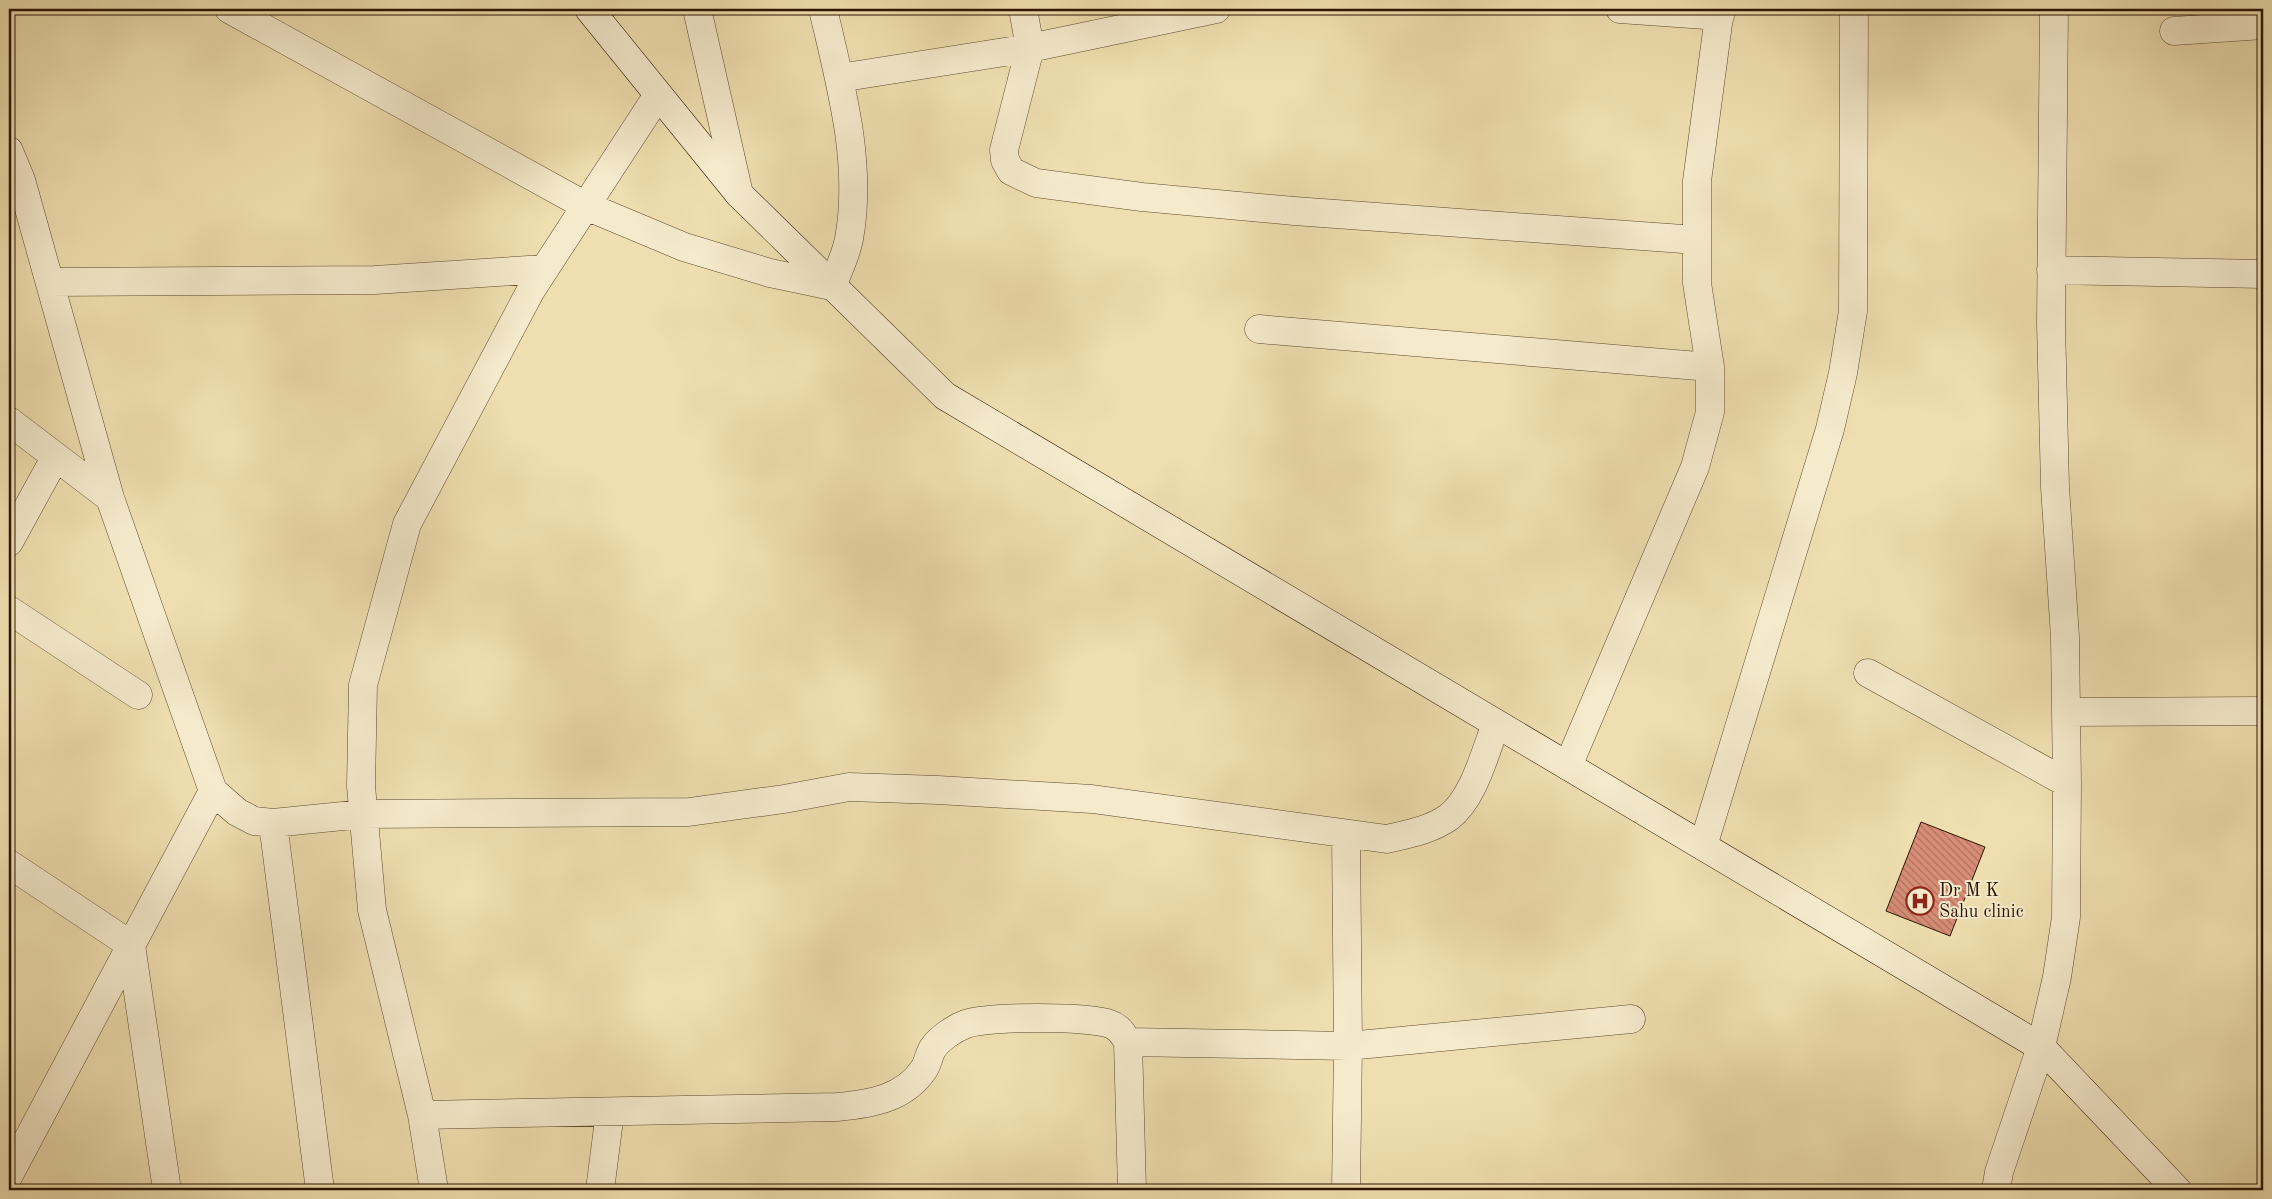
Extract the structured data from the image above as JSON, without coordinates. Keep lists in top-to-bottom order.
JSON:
{
  "places": {
    "hospital": ["Dr M K Sahu clinic"]
  }
}
